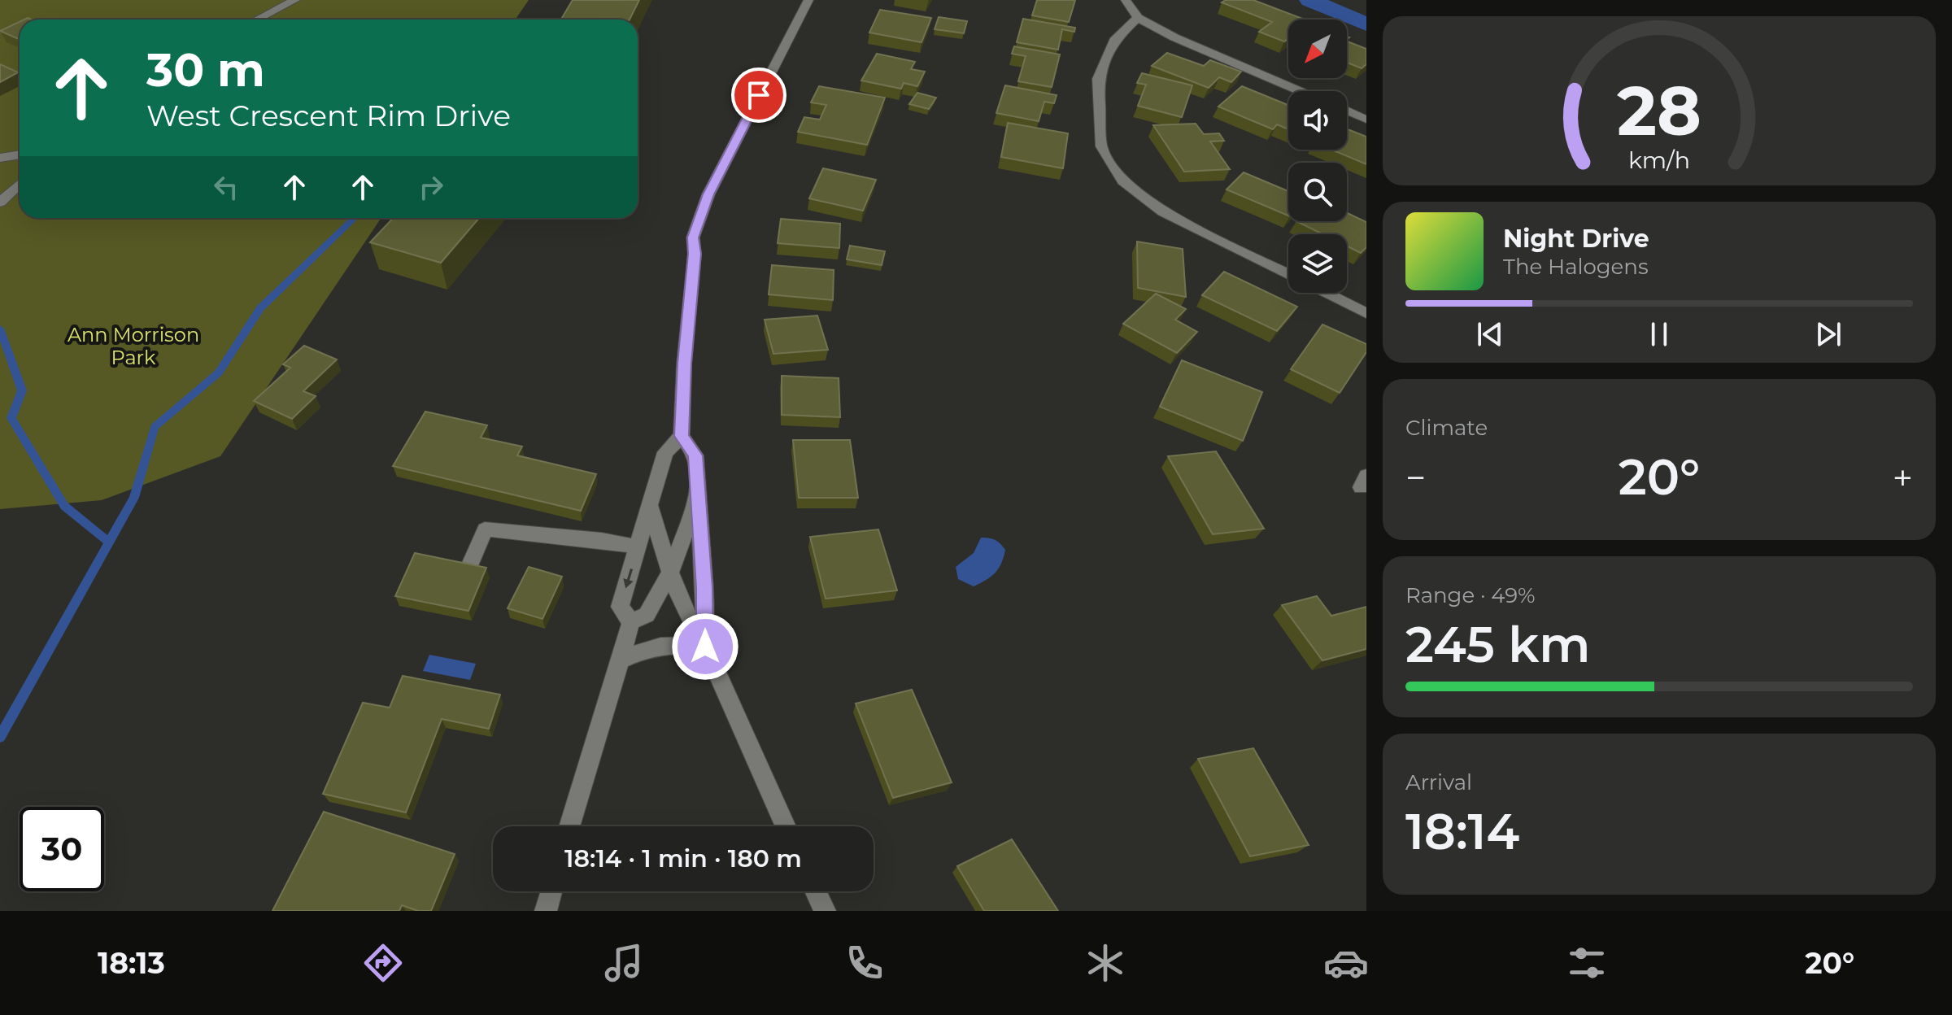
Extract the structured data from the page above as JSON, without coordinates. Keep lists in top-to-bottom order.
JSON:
{
  "parks": ["Ann Morrison Park"],
  "north": "bottom left",
  "page": {
    "turn": ["30 m", "West Crescent Rim Drive"],
    "song": ["Night Drive", "The Halogens"],
    "tile": [
      "Climate",
      ["Range · 49%", "245 km"],
      ["Arrival", "18:14"]
    ],
    "heat": ["−", "20°", "+"],
    "limit": "30",
    "trip": "18:14 · 1 min · 180 m",
    "tabs": ["18:13", "20°"],
    "gauge": ["28", "km/h"]
  }
}
